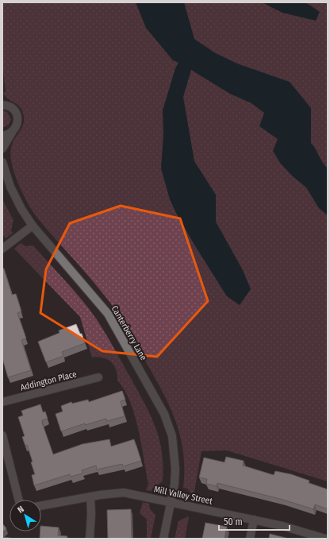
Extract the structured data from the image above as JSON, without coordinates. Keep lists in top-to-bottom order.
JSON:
{
  "streets": {
    "street": ["Canterberry Lane", "Addington Place", "Mill Valley Street"]
  },
  "crossings": [
    ["Canterberry Lane", "Mill Valley Street"]
  ],
  "scale_bar": "50 m",
  "north": "top left"
}
